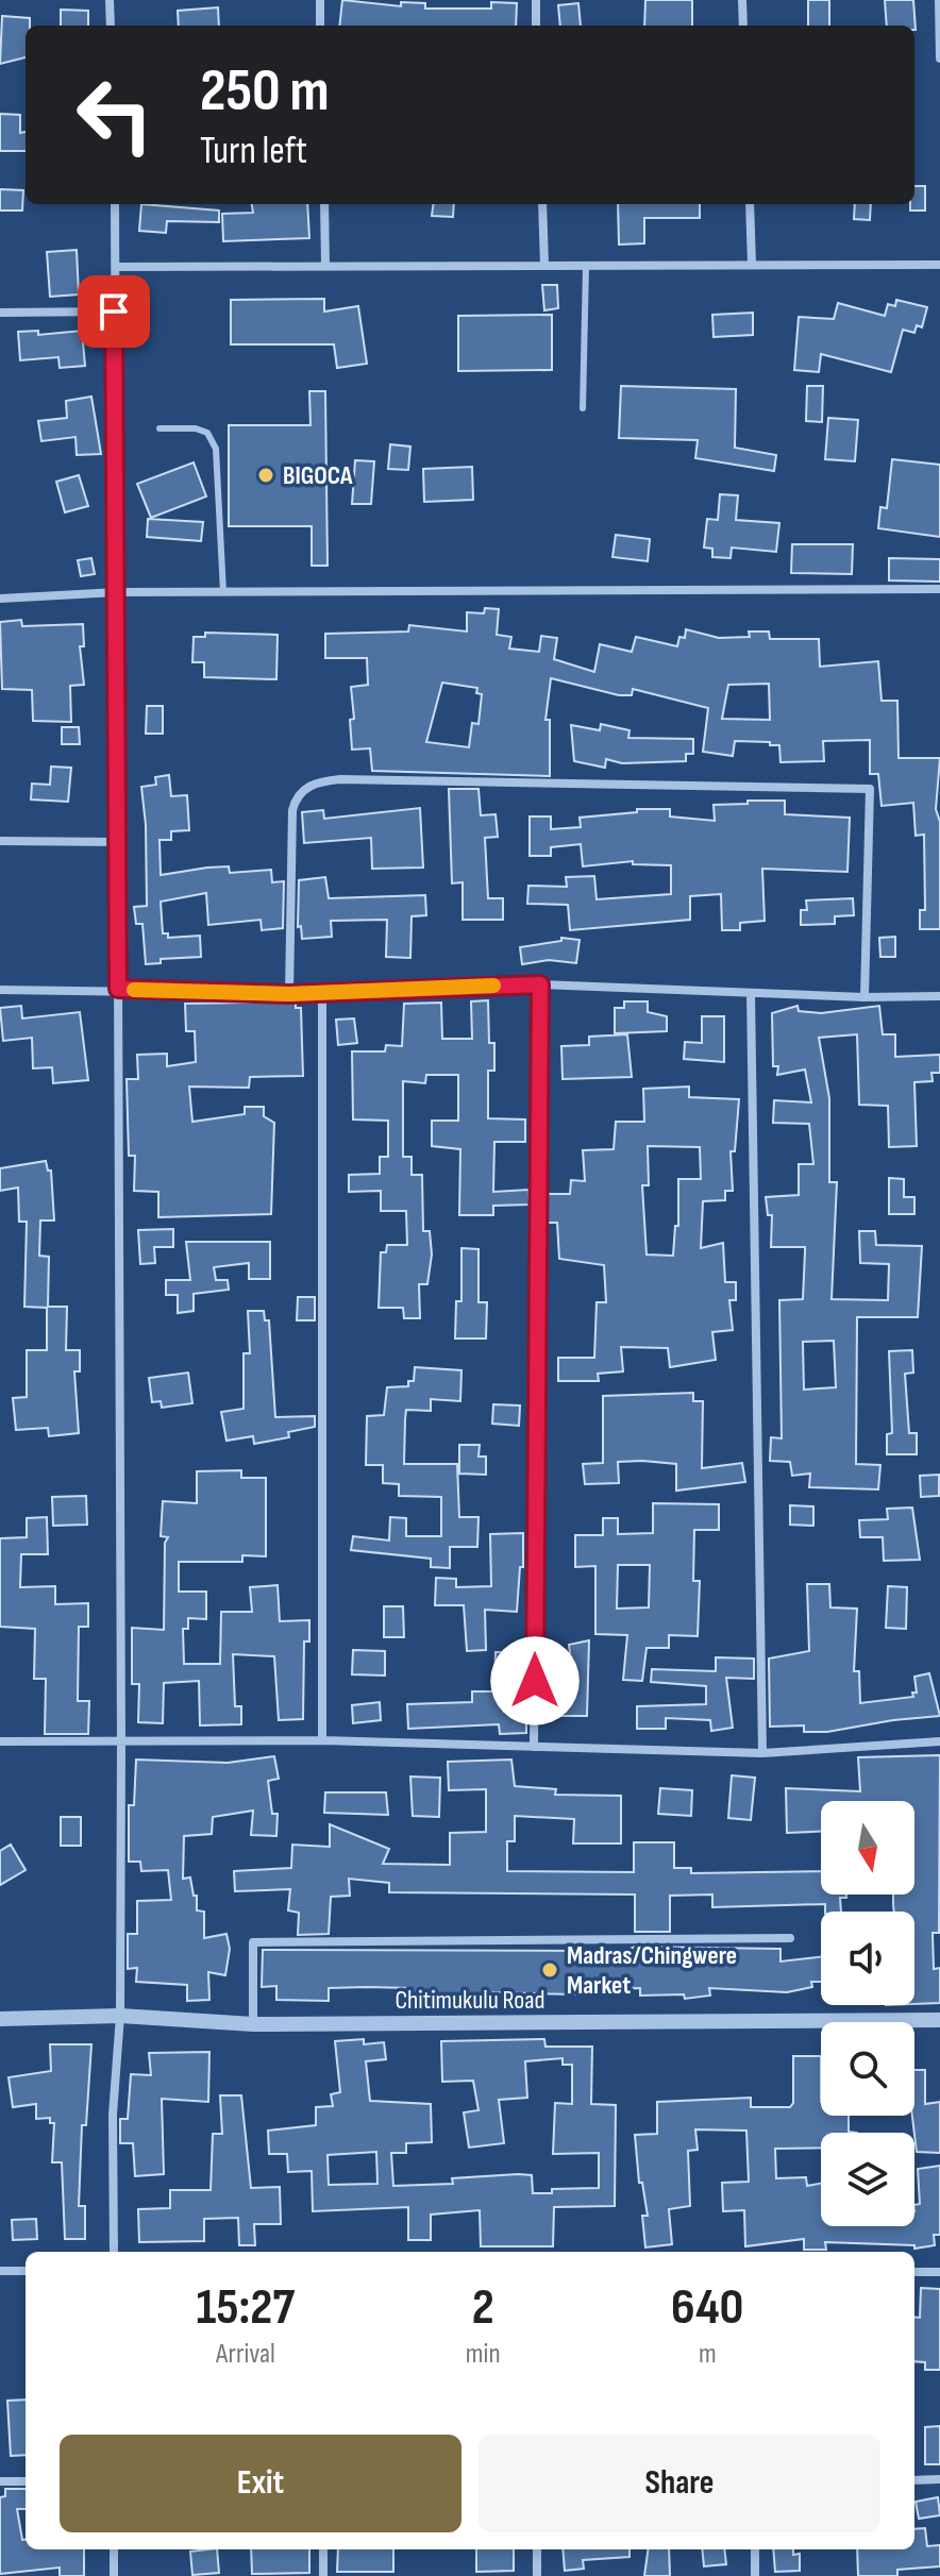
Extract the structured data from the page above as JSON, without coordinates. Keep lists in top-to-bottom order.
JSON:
{
  "streets": {
    "street": ["Chitimukulu Road"]
  },
  "places": ["BIGOCA", "Madras/Chingwere Market"],
  "north": "bottom",
  "page": {
    "turn": ["250 m", "Turn left"],
    "eta": [
      "15:27",
      "Arrival",
      "2",
      "min",
      "640",
      "m"
    ],
    "buttons": ["Exit", "Share"]
  }
}
